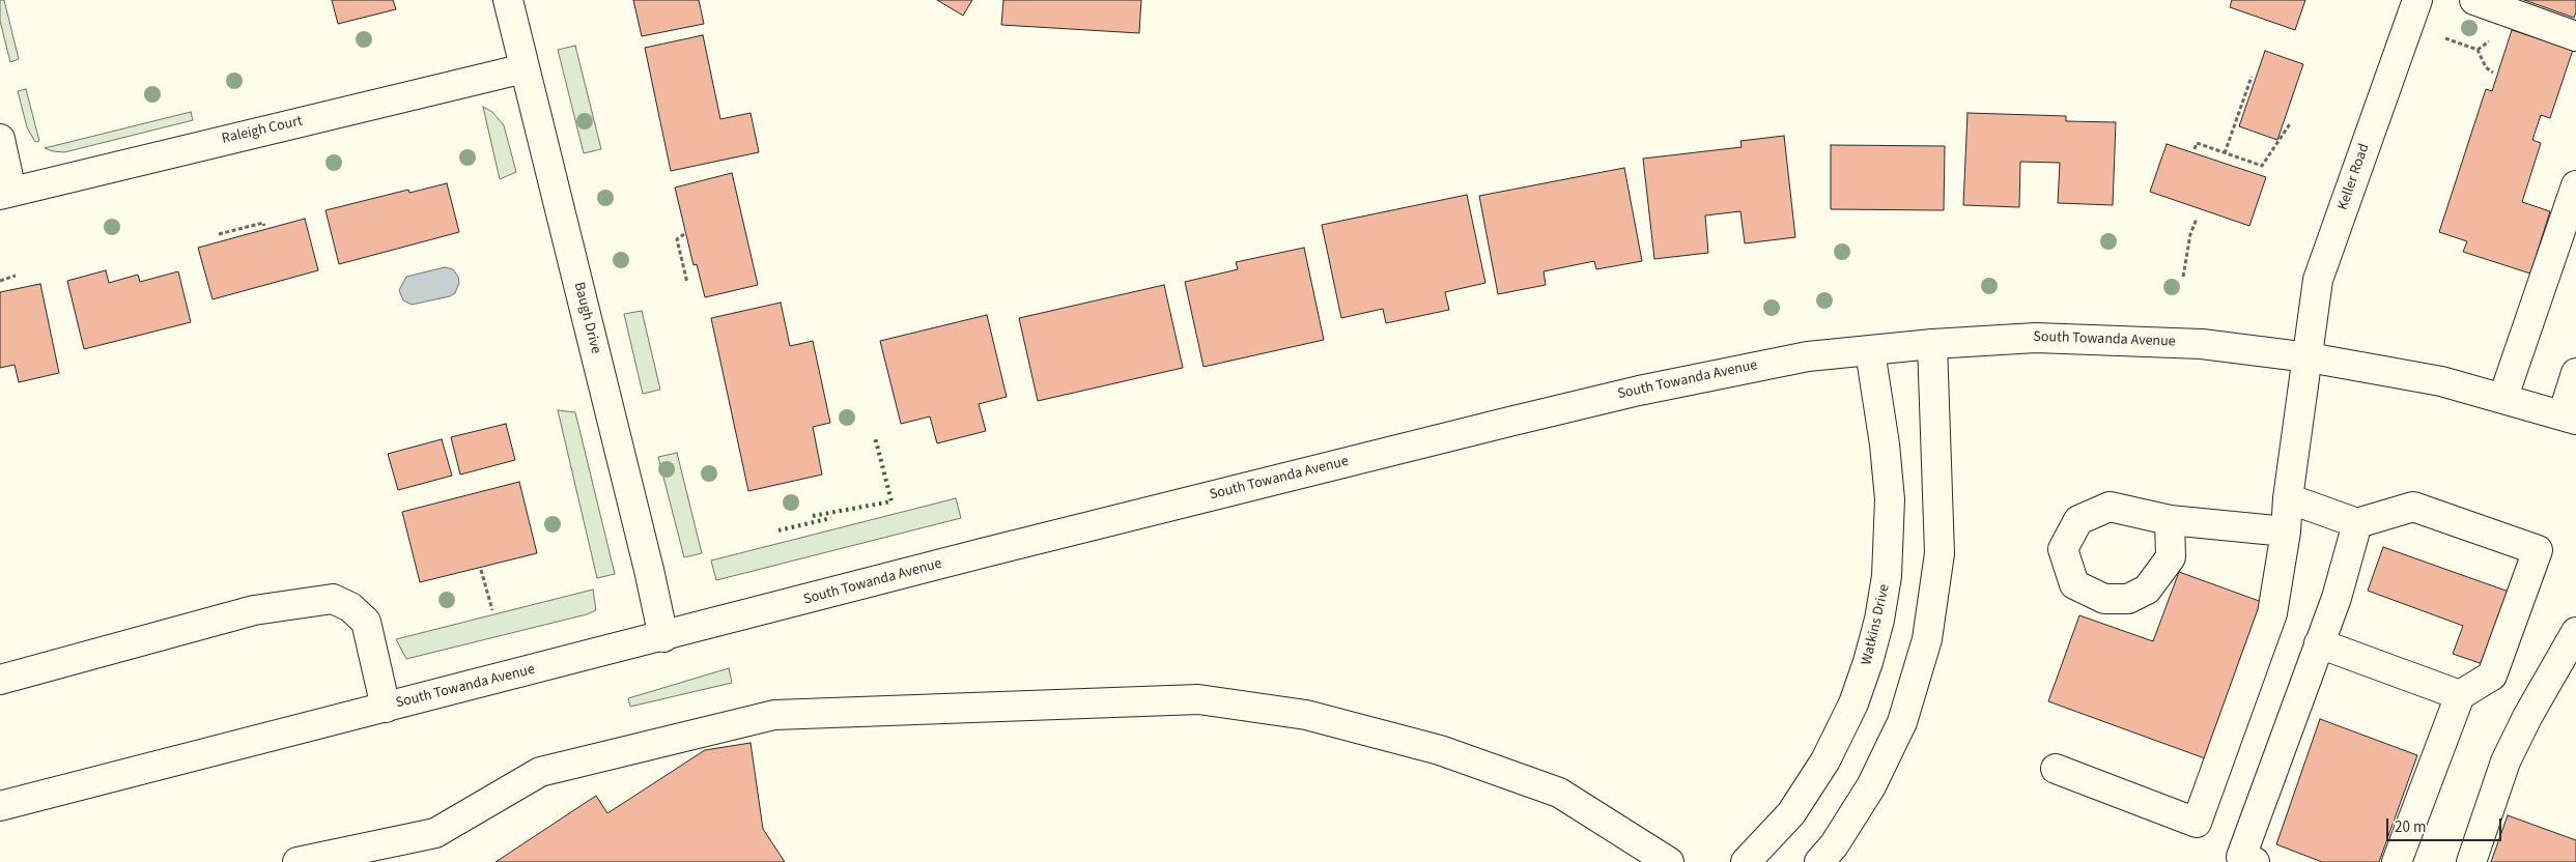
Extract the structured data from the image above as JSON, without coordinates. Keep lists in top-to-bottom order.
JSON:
{
  "streets": {
    "street": [
      "Raleigh Court",
      "Keller Road",
      "Baugh Drive",
      "South Towanda Avenue",
      "Watkins Drive"
    ]
  },
  "crossings": [
    ["Raleigh Court", "Baugh Drive"],
    ["Keller Road", "South Towanda Avenue"],
    ["Baugh Drive", "South Towanda Avenue"],
    ["South Towanda Avenue", "Watkins Drive"]
  ],
  "scale_bar": "20 m"
}
